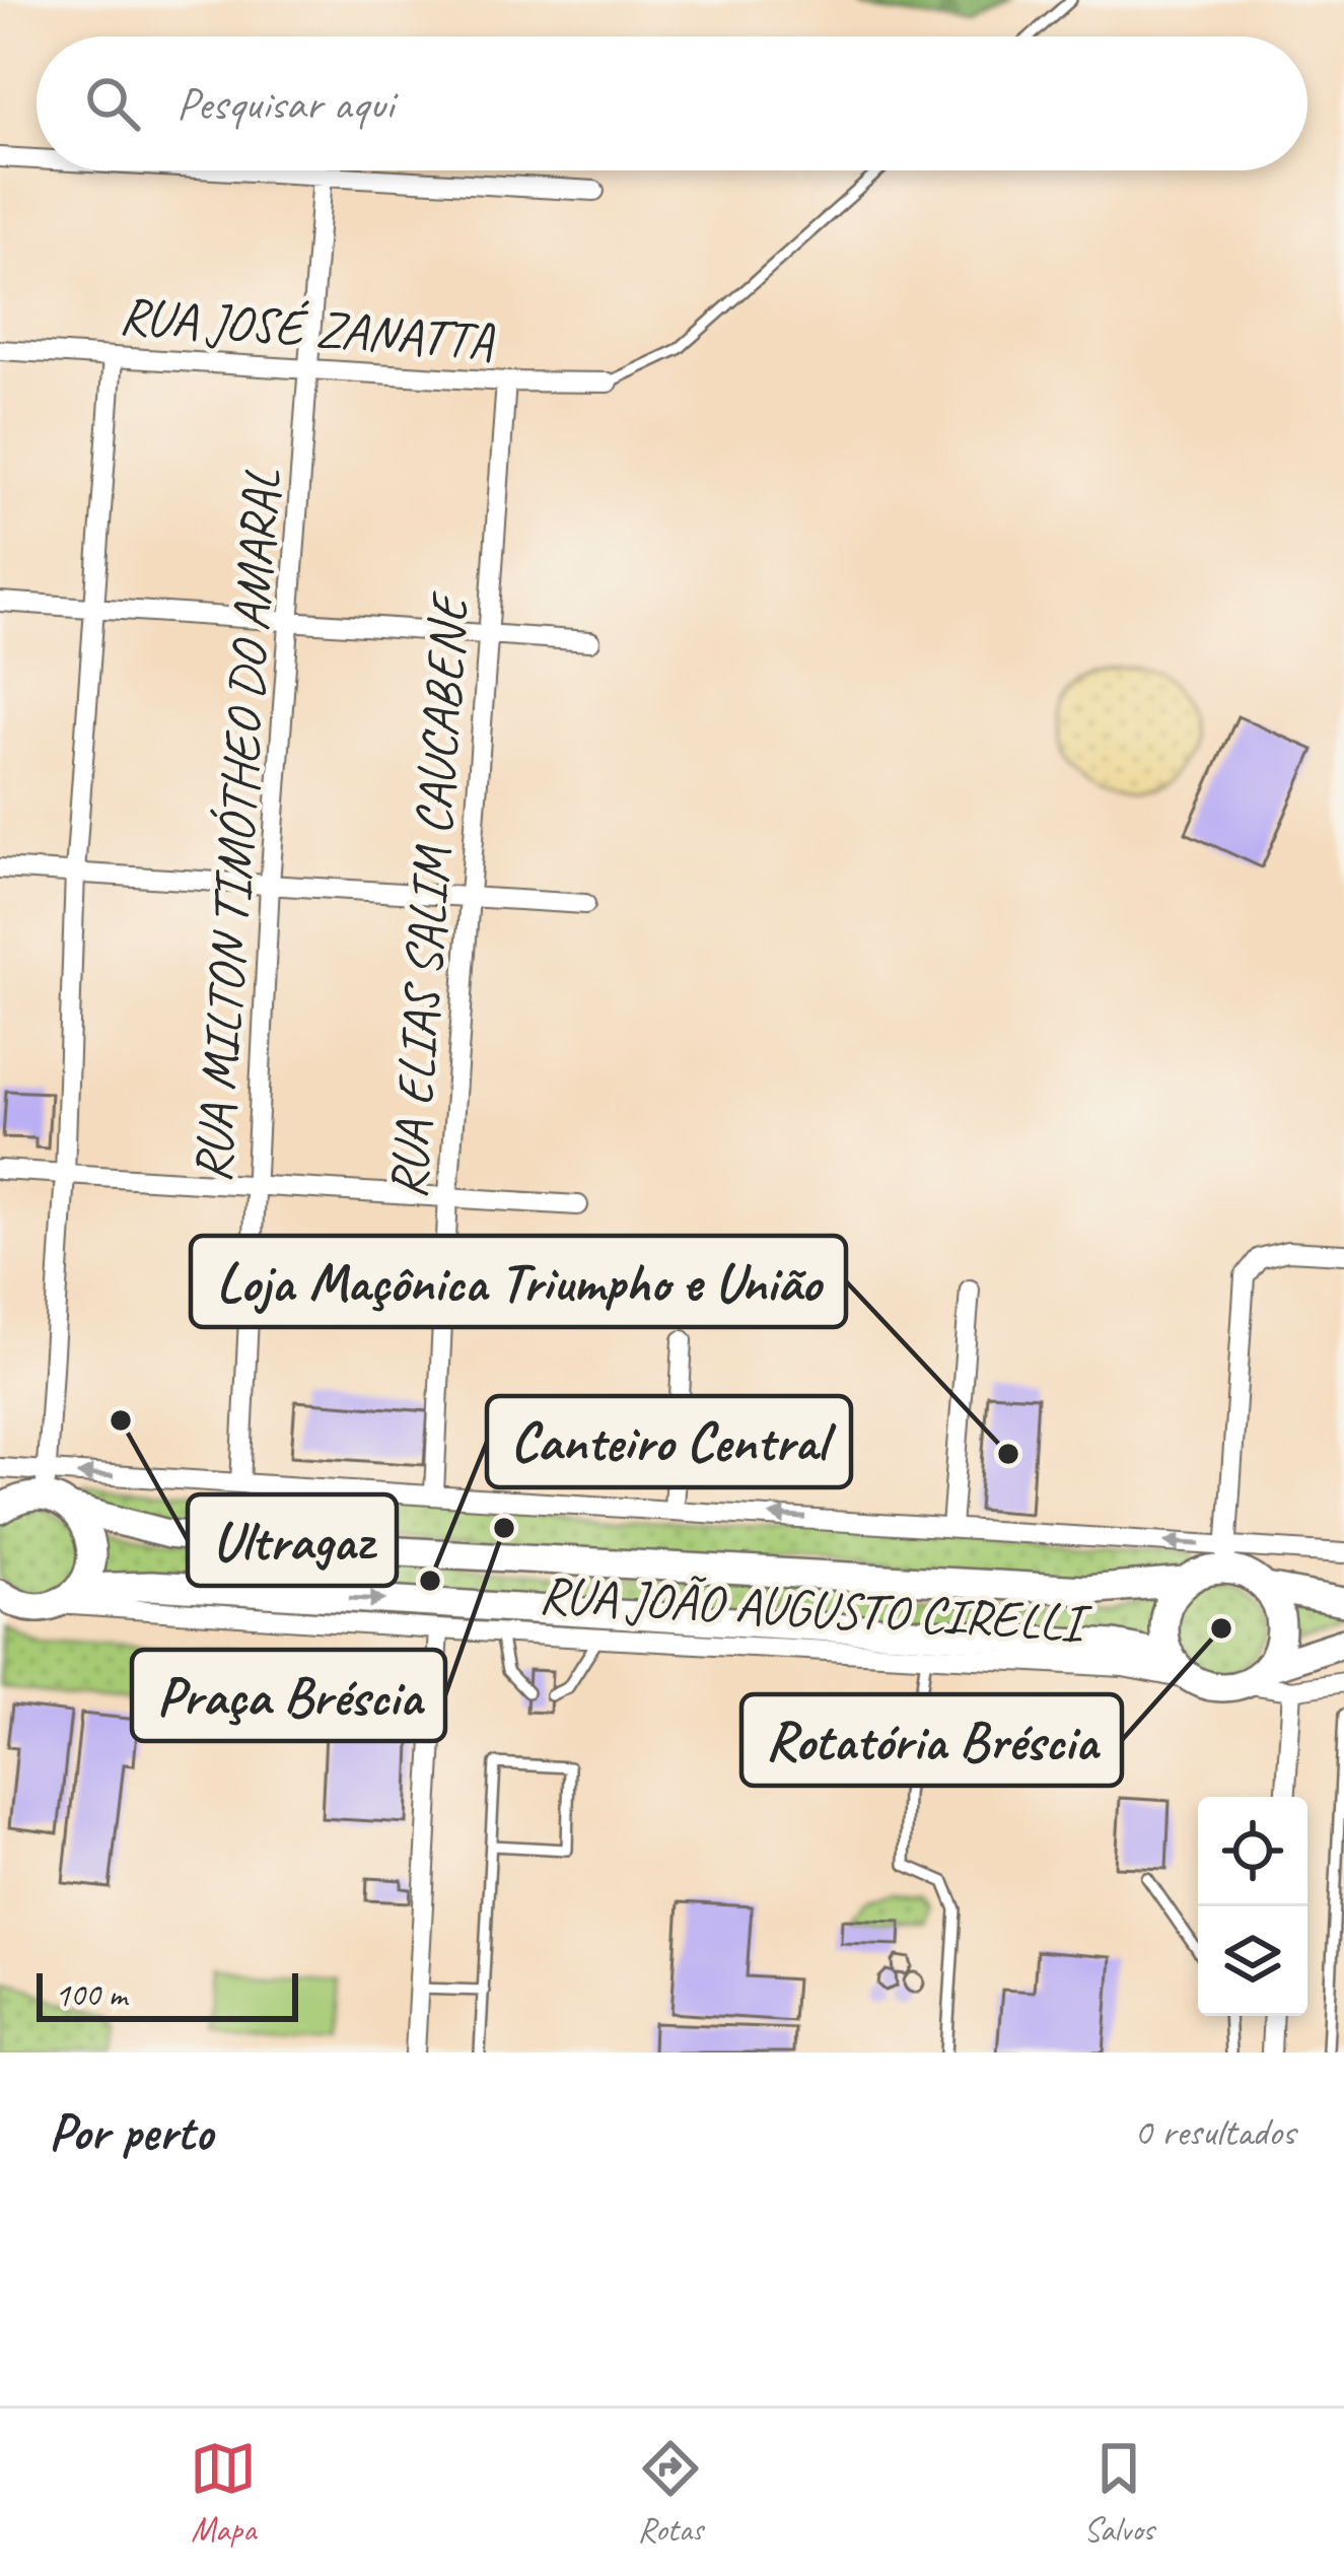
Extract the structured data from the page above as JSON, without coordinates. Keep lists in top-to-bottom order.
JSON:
{
  "streets": {
    "street": [
      "RUA JOSÉ ZANATTA",
      "RUA MILTON TIMÓTHEO DO AMARAL",
      "RUA ELIAS SALIM CAUCABENE",
      "RUA JOÃO AUGUSTO CIRELLI"
    ]
  },
  "crossings": [
    ["RUA JOSÉ ZANATTA", "RUA MILTON TIMÓTHEO DO AMARAL"],
    ["RUA JOSÉ ZANATTA", "RUA ELIAS SALIM CAUCABENE"]
  ],
  "places": [
    "Ultragaz",
    "Loja Maçônica Triumpho e União",
    "Praça Bréscia",
    "Canteiro Central",
    "Rotatória Bréscia"
  ],
  "scale_bar": "100 m",
  "page": {
    "search": "Pesquisar aqui",
    "scale": "100 m",
    "heading": ["Por perto", "0 resultados"],
    "nav": ["Mapa", "Rotas", "Salvos"]
  }
}
